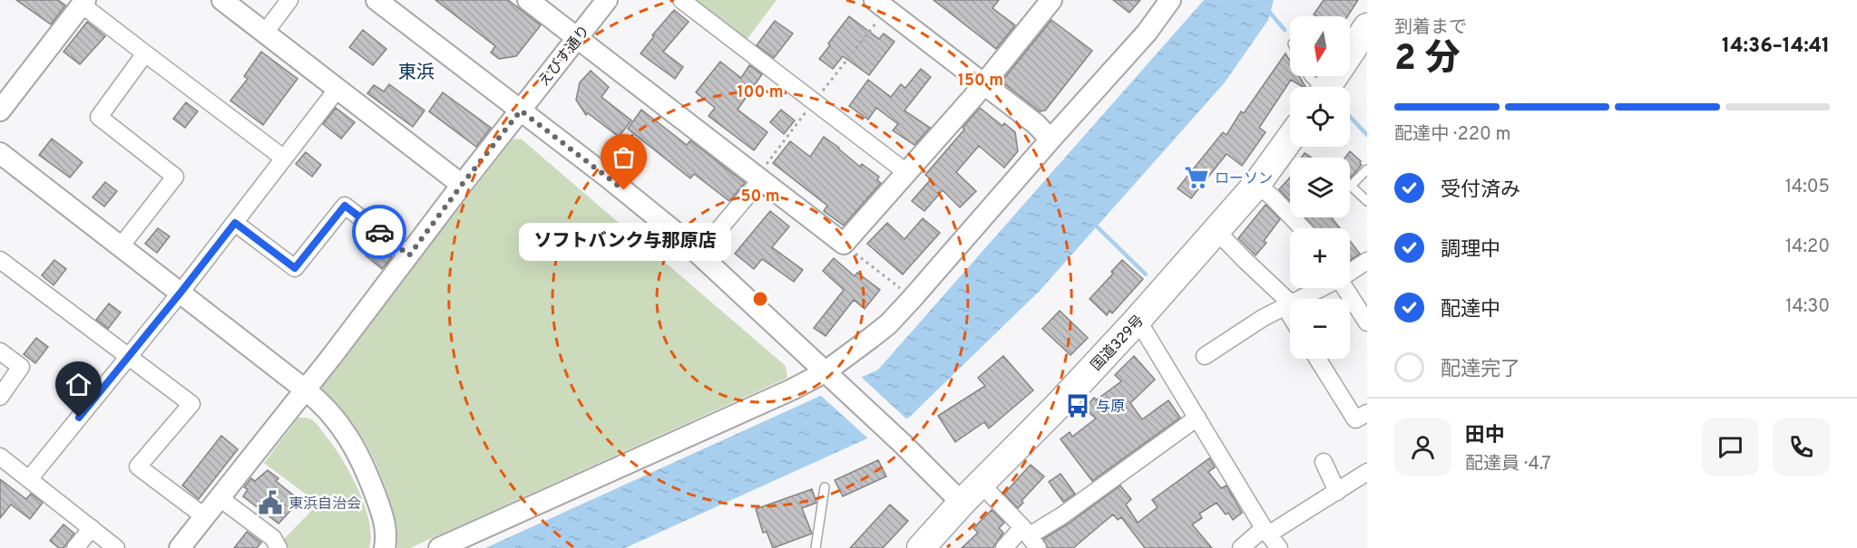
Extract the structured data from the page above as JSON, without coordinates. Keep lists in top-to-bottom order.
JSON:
{
  "streets": {
    "highway": ["国道329号"],
    "street": ["えびす通り"]
  },
  "districts": ["東浜"],
  "places": {
    "supermarket": ["ローソン"],
    "other": ["ソフトバンク与那原店"],
    "bus stop": ["与原"],
    "public building": ["東浜自治会"]
  },
  "north": "bottom",
  "page": {
    "heading": ["2 分", "到着まで", "14:36–14:41"],
    "panel": ["田中", "配達員 · 4.7"],
    "map_buttons": ["+", "−"],
    "bar": "配達中 · 220 m",
    "list": [
      ["受付済み", "14:05"],
      ["調理中", "14:20"],
      ["配達中", "14:30"],
      "配達完了"
    ],
    "bubble": "ソフトバンク与那原店"
  },
  "rings": ["150 m", "100 m", "50 m"]
}
